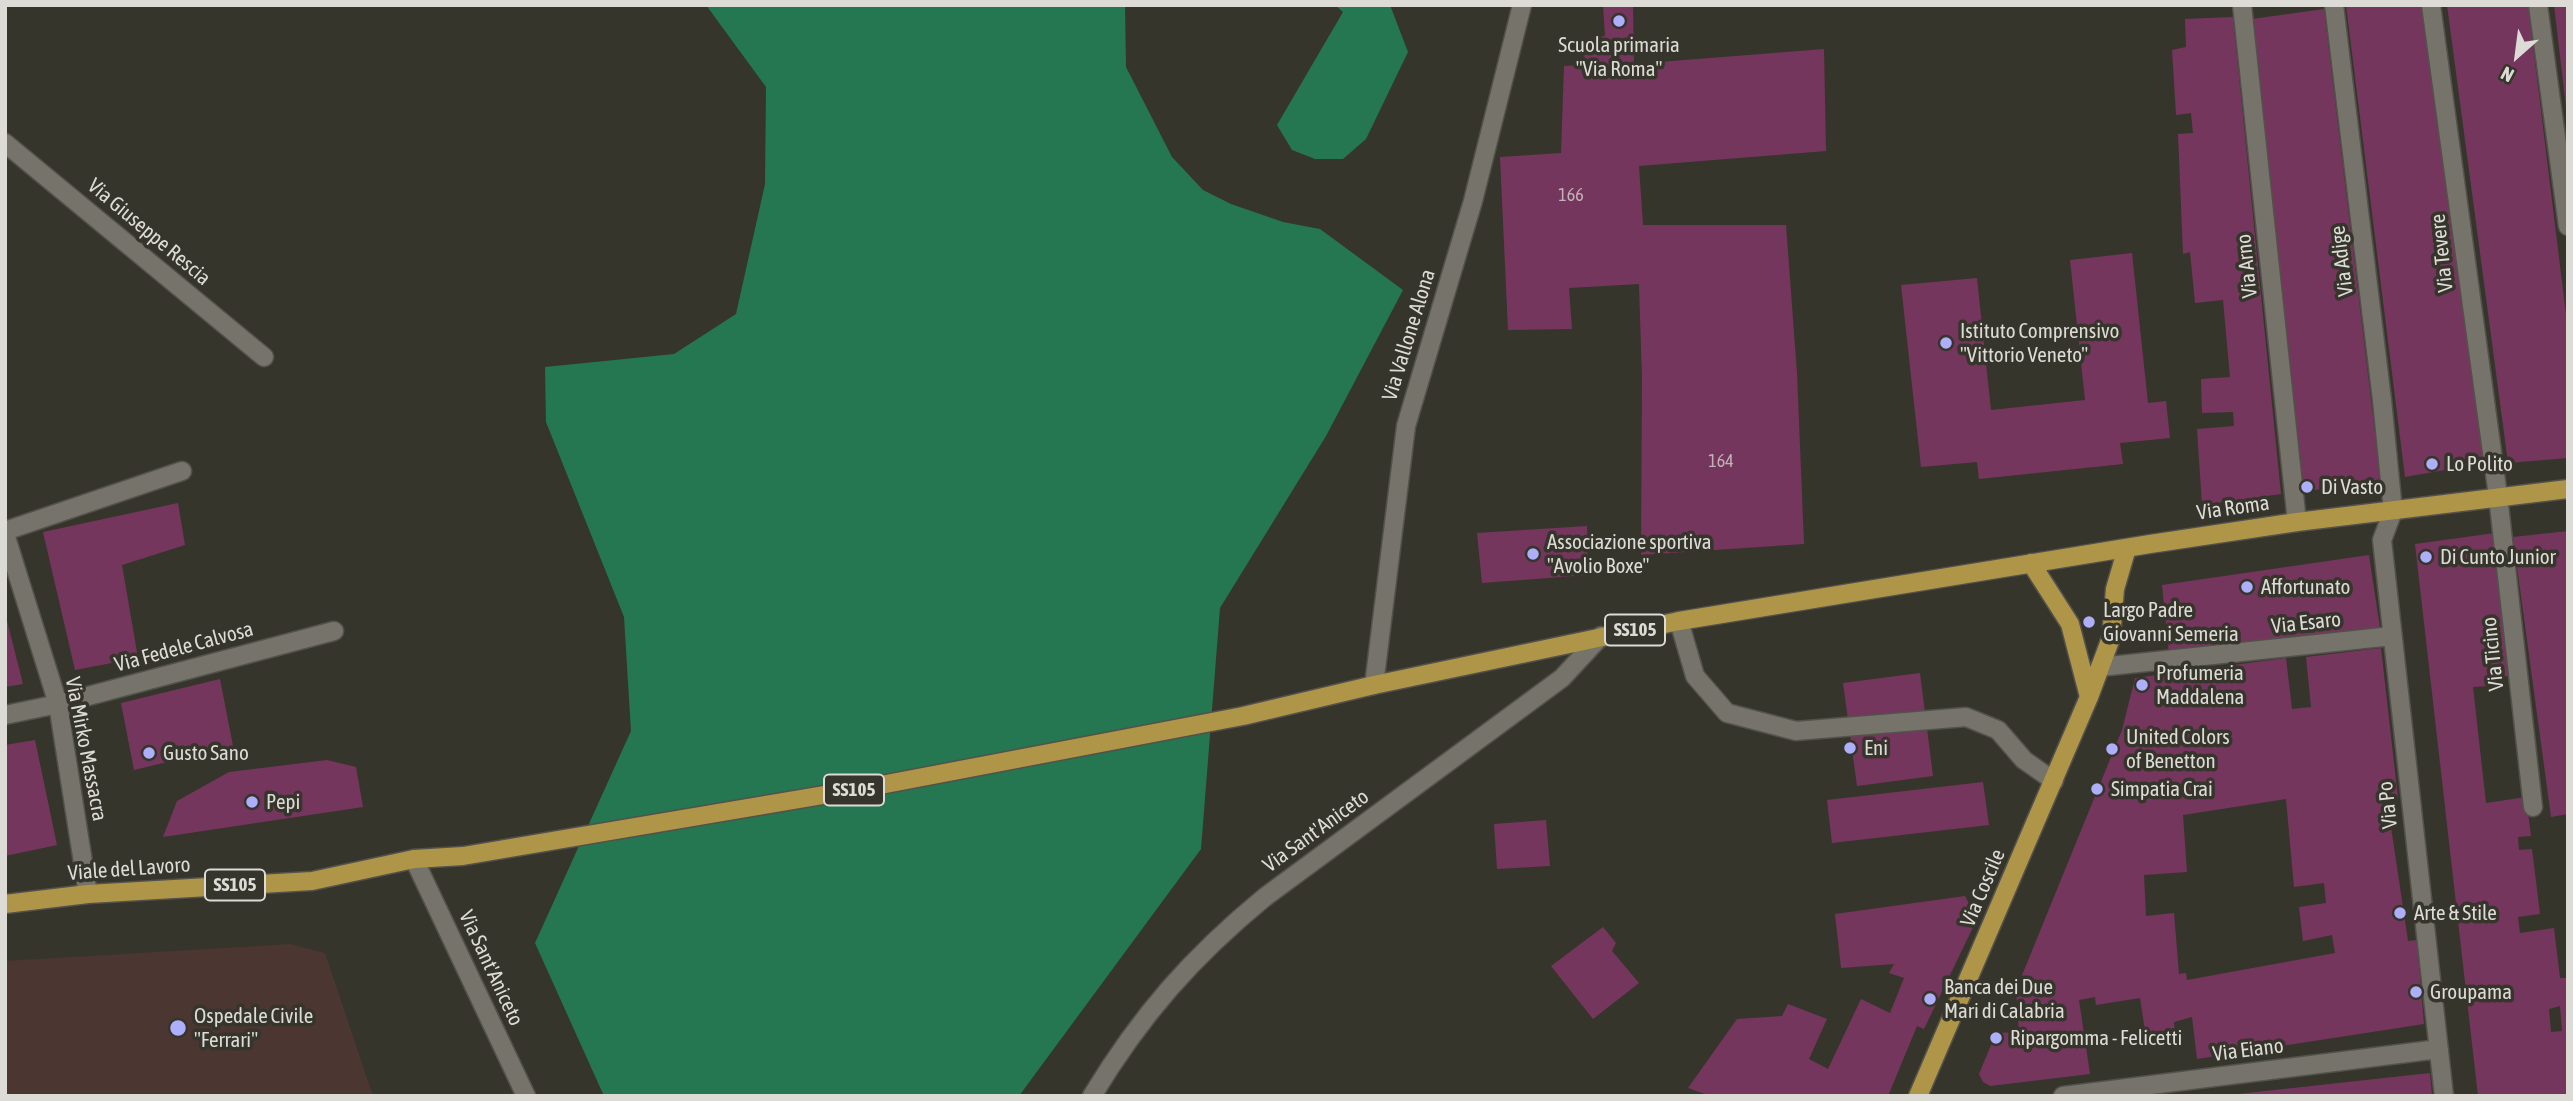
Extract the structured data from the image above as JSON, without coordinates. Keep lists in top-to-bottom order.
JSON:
{
  "streets": {
    "main road": [
      "Via Roma",
      "SS105",
      "Viale del Lavoro",
      "Via Coscile"
    ],
    "street": [
      "Via Giuseppe Rescia",
      "Via Tevere",
      "Via Adige",
      "Via Arno",
      "Via Vallone Alona",
      "Via Esaro",
      "Via Fedele Calvosa",
      "Via Ticino",
      "Via Mirko Massacra",
      "Via Po",
      "Via Sant'Aniceto",
      "Via Eiano"
    ]
  },
  "crossings": [
    ["Via Tevere", "Via Roma"],
    ["Via Tevere", "Via Ticino"],
    ["Via Adige", "Via Roma"],
    ["Via Adige", "Via Po"],
    ["Via Arno", "Via Roma"],
    ["Via Vallone Alona", "SS105"],
    ["Via Roma", "SS105"],
    ["Via Roma", "Via Ticino"],
    ["Via Roma", "Via Po"],
    ["Via Roma", "Via Coscile"],
    ["Via Esaro", "Via Po"],
    ["Via Esaro", "Via Coscile"],
    ["SS105", "Via Sant'Aniceto"],
    ["SS105", "Viale del Lavoro"],
    ["Via Fedele Calvosa", "Via Mirko Massacra"],
    ["Via Mirko Massacra", "Viale del Lavoro"],
    ["Via Po", "Via Eiano"],
    ["Via Sant'Aniceto", "Viale del Lavoro"]
  ],
  "places": [
    "Scuola primaria \"Via Roma\"",
    "Istituto Comprensivo \"Vittorio Veneto\"",
    "Lo Polito",
    "Di Vasto",
    "Associazione sportiva \"Avolio Boxe\"",
    "Di Cunto Junior",
    "Affortunato",
    "Largo Padre Giovanni Semeria",
    "Profumeria Maddalena",
    "Eni",
    "United Colors of Benetton",
    "Gusto Sano",
    "Simpatia Crai",
    "Pepi",
    "Arte & Stile",
    "Groupama",
    "Banca dei Due Mari di Calabria",
    "Ospedale Civile \"Ferrari\"",
    "Ripargomma - Felicetti"
  ],
  "house_numbers": ["166", "164"],
  "north": "bottom left"
}
